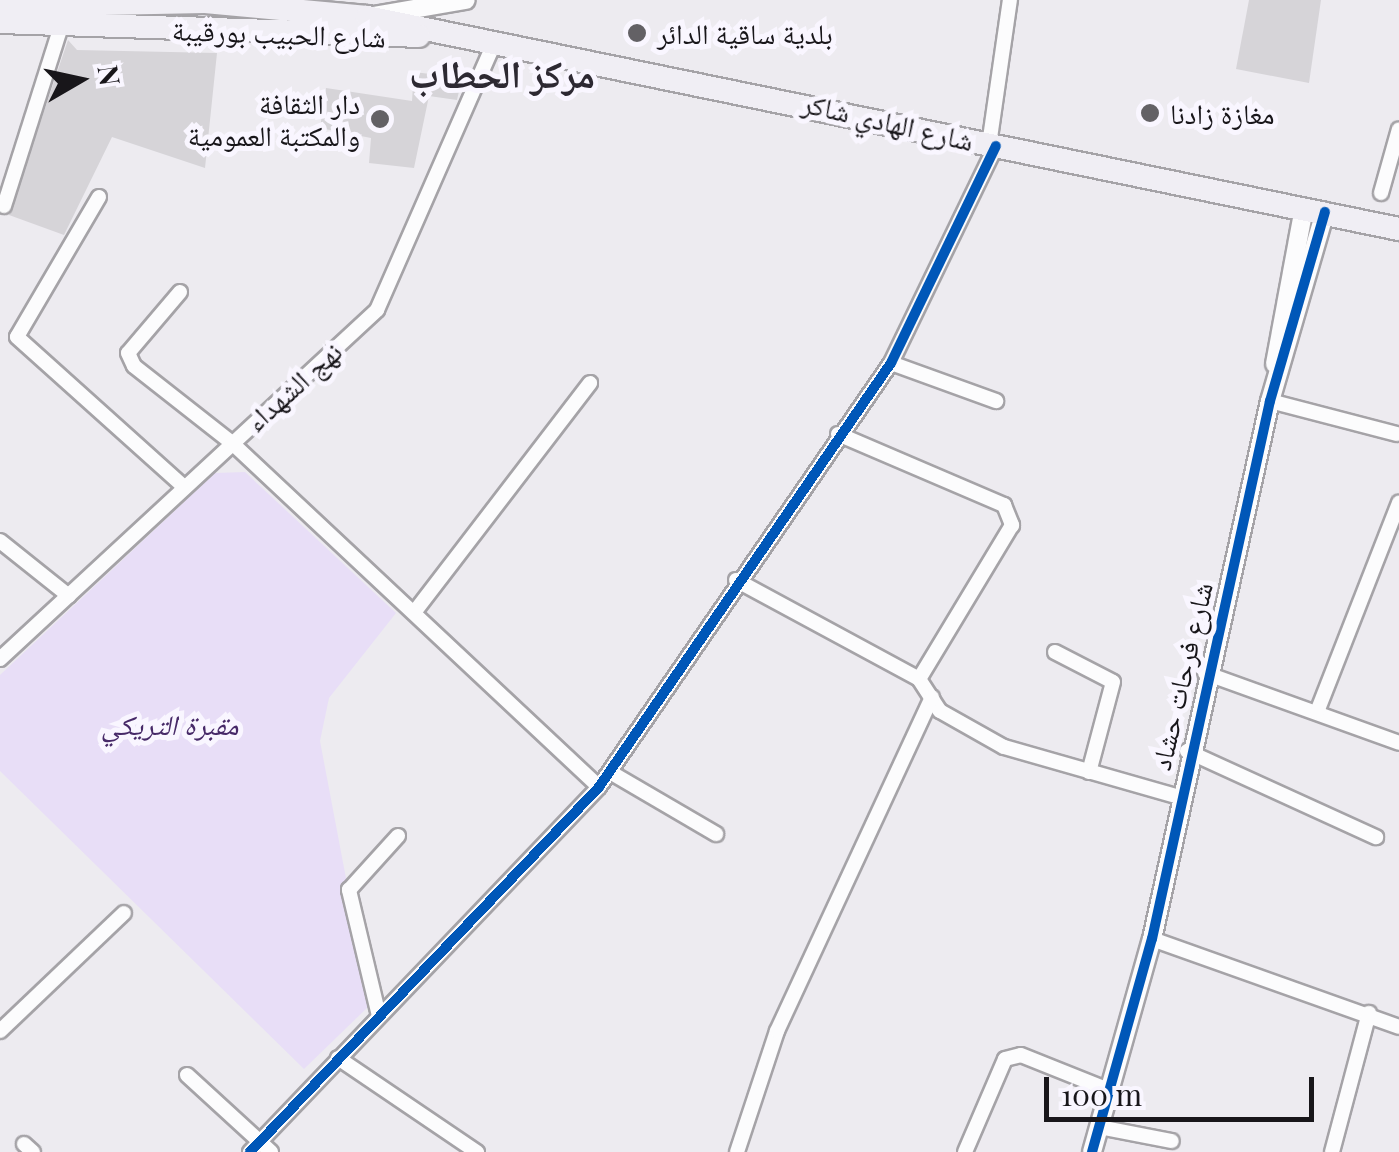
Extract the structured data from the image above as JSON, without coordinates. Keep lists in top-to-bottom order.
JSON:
{
  "streets": {
    "main road": ["شارع الحبيب بورقيبة", "شارع الهادي شاكر"],
    "street": ["نهج الشهداء", "شارع فرحات حشاد"]
  },
  "crossings": [
    ["شارع الحبيب بورقيبة", "شارع الهادي شاكر"],
    ["شارع الحبيب بورقيبة", "نهج الشهداء"],
    ["شارع الهادي شاكر", "نهج الشهداء"],
    ["شارع الهادي شاكر", "شارع فرحات حشاد"]
  ],
  "districts": ["مركز الحطاب"],
  "parks": ["مقبرة التريكي"],
  "places": ["بلدية ساقية الدائر", "مغازة زادنا", "دار الثقافة والمكتبة العمومية"],
  "scale_bar": "100 m",
  "north": "right"
}
